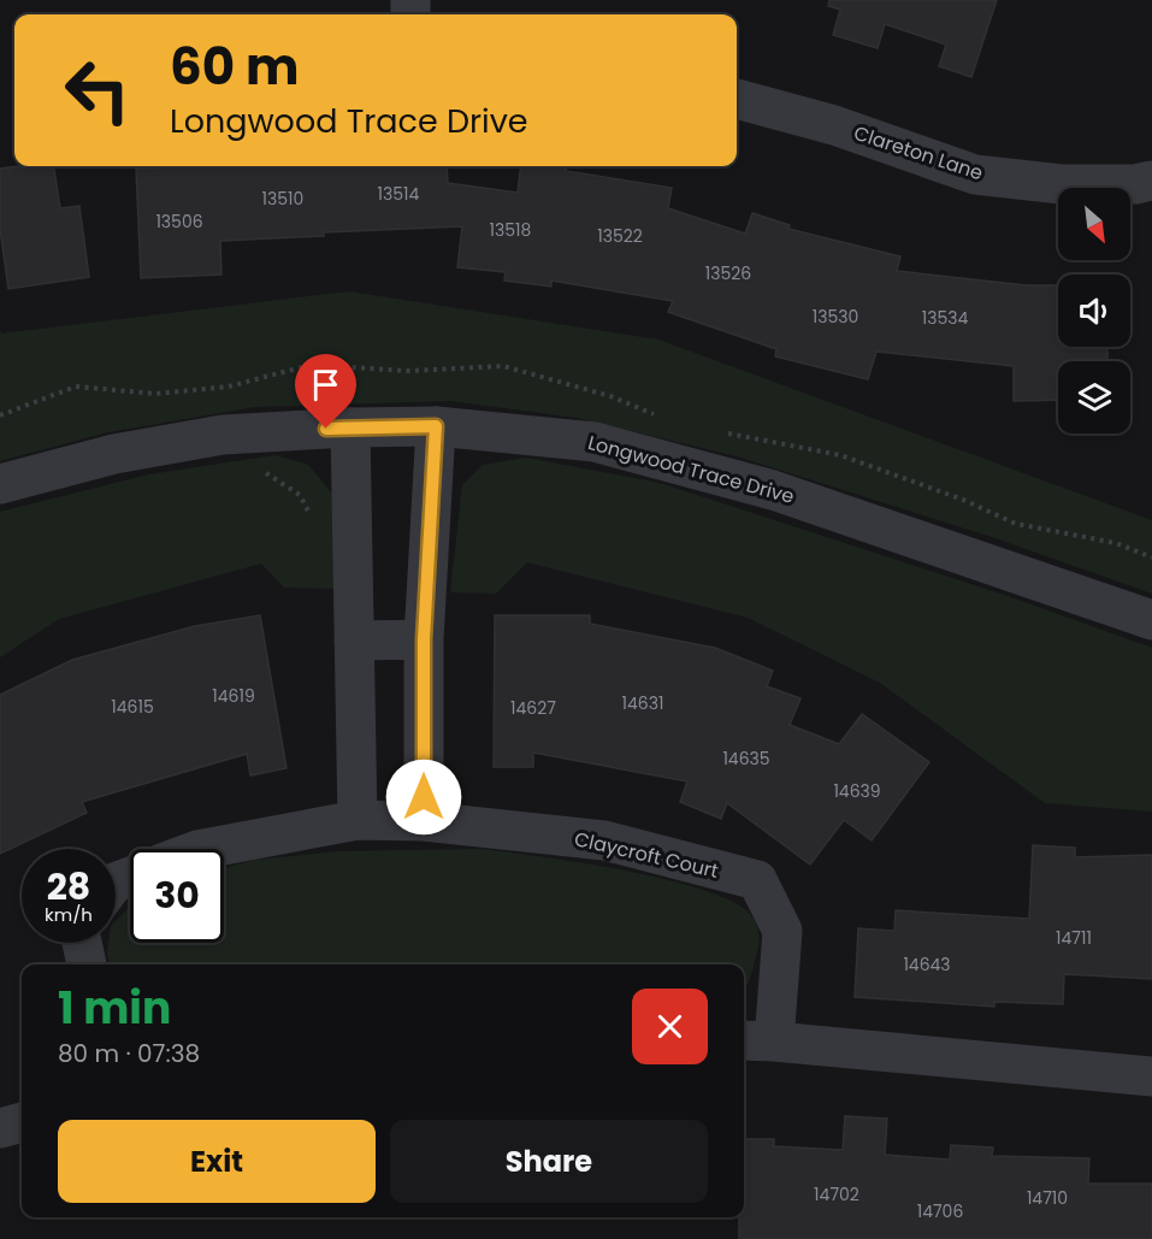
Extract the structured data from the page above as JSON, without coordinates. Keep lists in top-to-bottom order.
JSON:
{
  "streets": {
    "street": ["Clareton Lane", "Longwood Trace Drive", "Claycroft Court"]
  },
  "house_numbers": [
    "13514",
    "13510",
    "13506",
    "13518",
    "13522",
    "13526",
    "13530",
    "13534",
    "14619",
    "14631",
    "14615",
    "14627",
    "14635",
    "14639",
    "14711",
    "14643",
    "14702",
    "14710",
    "14706"
  ],
  "north": "bottom right",
  "page": {
    "turn": ["60 m", "Longwood Trace Drive"],
    "speed": "28 km/h",
    "limit": "30",
    "heading": ["1 min", "80 m · 07:38"],
    "buttons": ["Exit", "Share"]
  }
}
